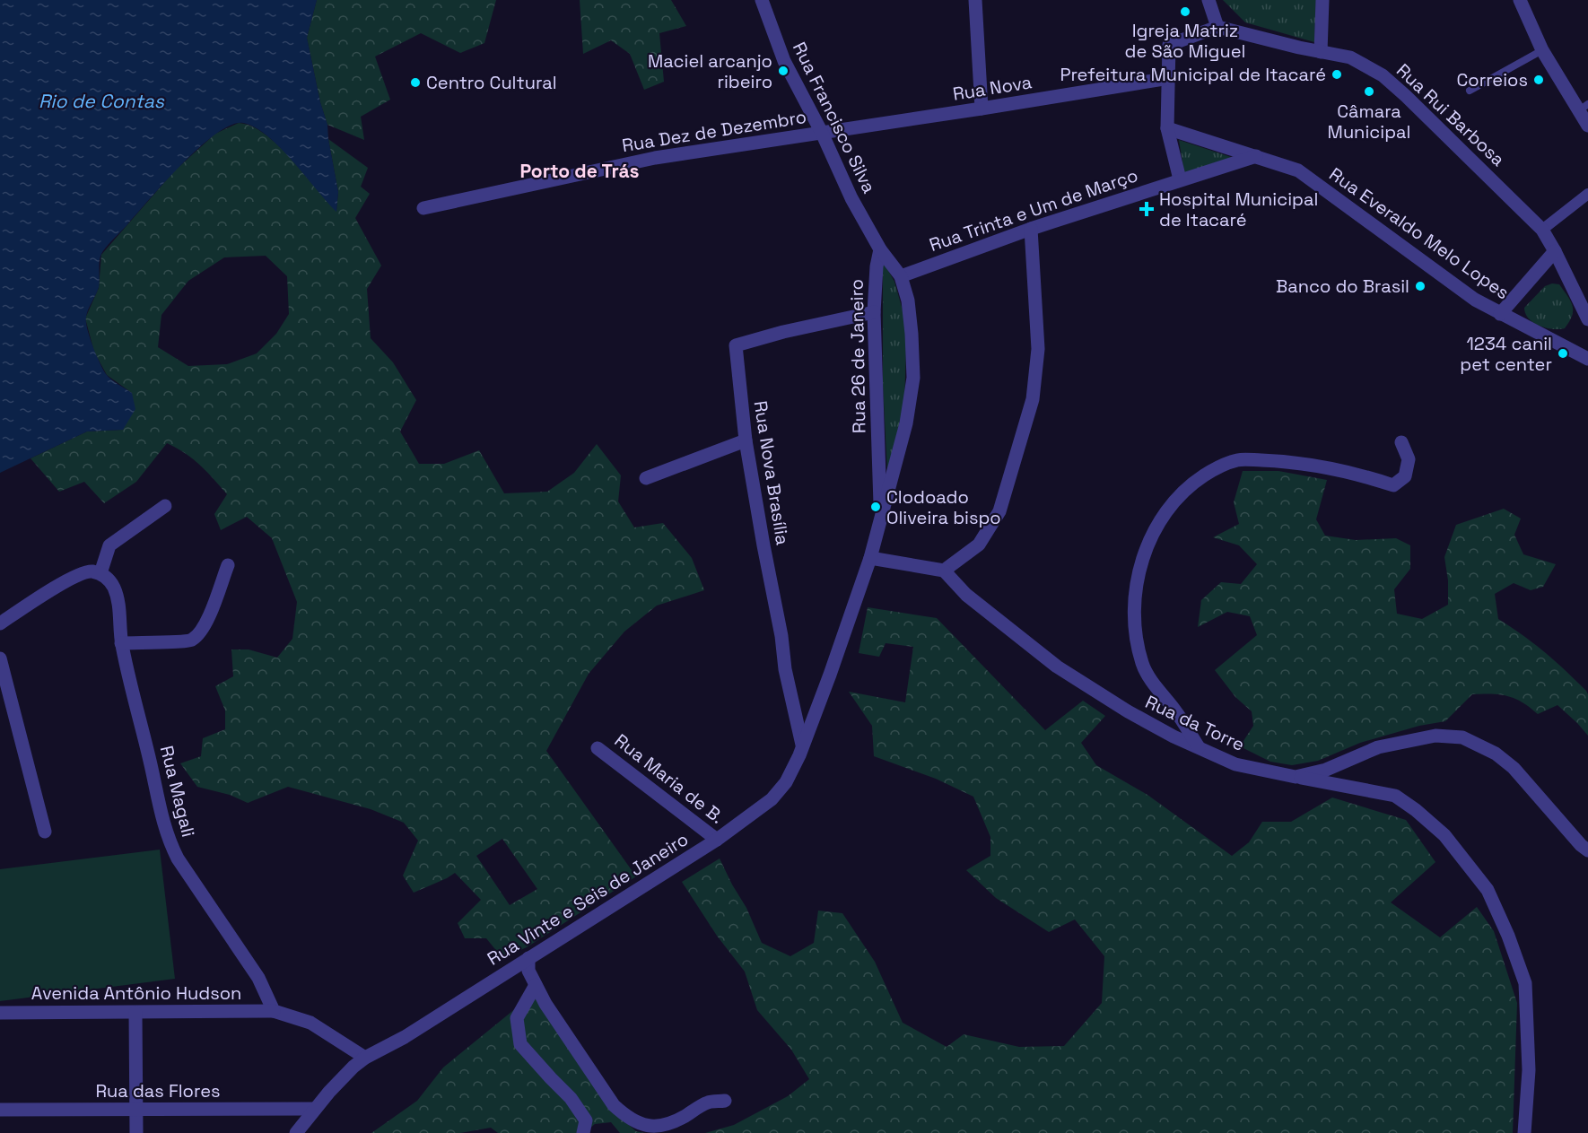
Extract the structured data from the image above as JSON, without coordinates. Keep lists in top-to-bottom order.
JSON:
{
  "streets": {
    "street": [
      "Rua Nova",
      "Rua Rui Barbosa",
      "Rua Francisco Silva",
      "Rua Dez de Dezembro",
      "Rua Trinta e Um de Março",
      "Rua Everaldo Melo Lopes",
      "Rua 26 de Janeiro",
      "Rua Nova Brasília",
      "Rua da Torre",
      "Rua Maria de B.",
      "Rua Magali",
      "Rua Vinte e Seis de Janeiro",
      "Avenida Antônio Hudson",
      "Rua das Flores"
    ]
  },
  "crossings": [
    ["Rua Nova", "Rua Francisco Silva"],
    ["Rua Nova", "Rua Dez de Dezembro"],
    ["Rua Francisco Silva", "Rua Dez de Dezembro"],
    ["Rua Francisco Silva", "Rua 26 de Janeiro"],
    ["Rua Trinta e Um de Março", "Rua Everaldo Melo Lopes"],
    ["Rua Trinta e Um de Março", "Rua 26 de Janeiro"],
    ["Rua 26 de Janeiro", "Rua Nova Brasília"],
    ["Rua 26 de Janeiro", "Rua Vinte e Seis de Janeiro"],
    ["Rua Nova Brasília", "Rua Vinte e Seis de Janeiro"],
    ["Rua Maria de B.", "Rua Vinte e Seis de Janeiro"],
    ["Rua Magali", "Avenida Antônio Hudson"],
    ["Rua Vinte e Seis de Janeiro", "Rua das Flores"]
  ],
  "districts": ["Porto de Trás"],
  "water": ["Rio de Contas"],
  "places": {
    "other": [
      "Igreja Matriz de São Miguel",
      "Maciel arcanjo ribeiro",
      "Prefeitura Municipal de Itacaré",
      "Correios",
      "Centro Cultural",
      "Câmara Municipal",
      "Banco do Brasil",
      "1234 canil pet center",
      "Clodoado Oliveira bispo"
    ],
    "health": ["Hospital Municipal de Itacaré"]
  }
}
